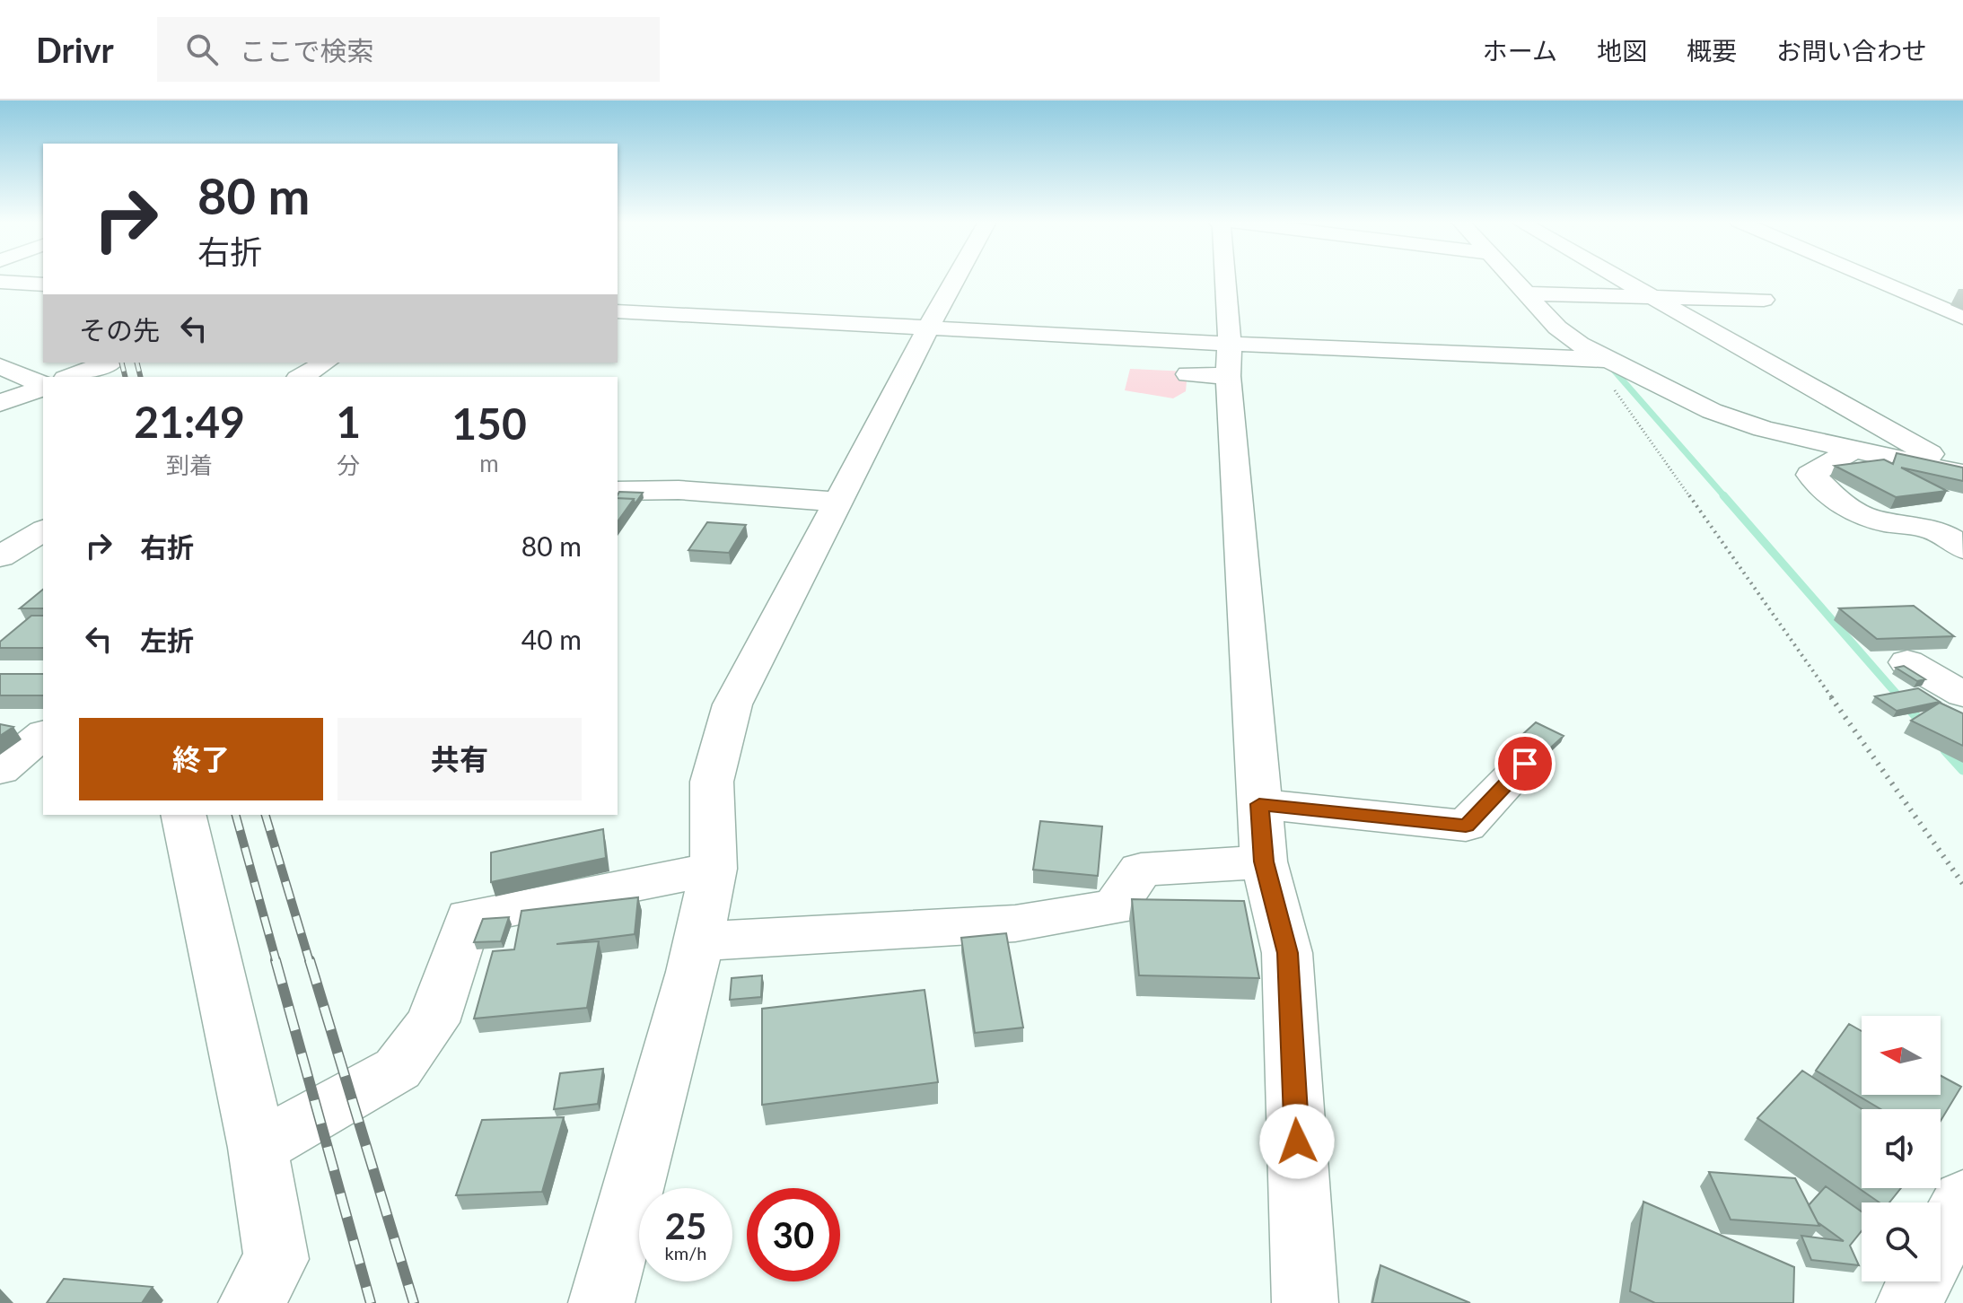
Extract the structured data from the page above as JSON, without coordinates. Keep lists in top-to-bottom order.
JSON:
{
  "north": "left",
  "page": {
    "header": "Drivr",
    "search": "ここで検索",
    "nav": [
      "ホーム",
      "地図",
      "概要",
      "お問い合わせ"
    ],
    "turn": ["80 m", "右折"],
    "then": "その先",
    "eta": [
      "21:49",
      "到着",
      "1",
      "分",
      "150",
      "m"
    ],
    "list": [
      {
        "name": "右折",
        "value": "80 m"
      },
      {
        "name": "左折",
        "value": "40 m"
      }
    ],
    "buttons": ["終了", "共有"],
    "speed": "25 km/h",
    "limit": "30"
  }
}
